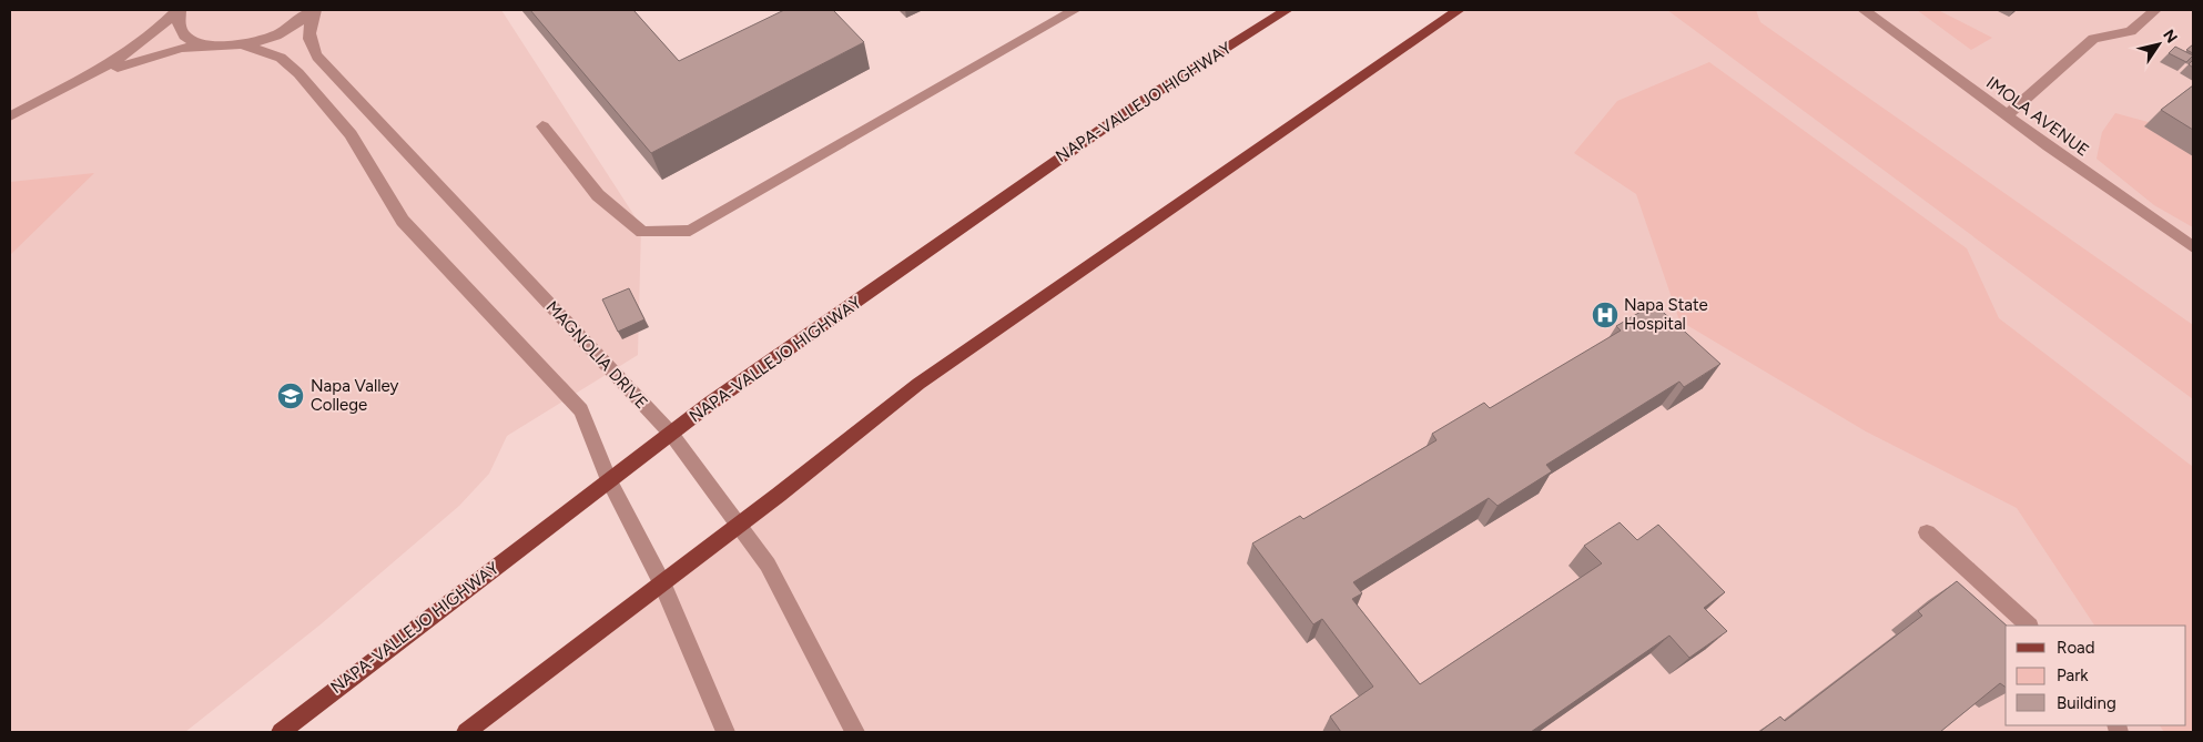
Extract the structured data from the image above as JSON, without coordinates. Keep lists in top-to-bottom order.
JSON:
{
  "streets": {
    "main road": ["NAPA-VALLEJO HIGHWAY"],
    "street": ["IMOLA AVENUE", "MAGNOLIA DRIVE"]
  },
  "crossings": [
    ["NAPA-VALLEJO HIGHWAY", "MAGNOLIA DRIVE"]
  ],
  "places": {
    "hospital": ["Napa State Hospital"],
    "school or university": ["Napa Valley College"]
  },
  "legend": ["Road", "Park", "Building"],
  "north": "top right"
}
